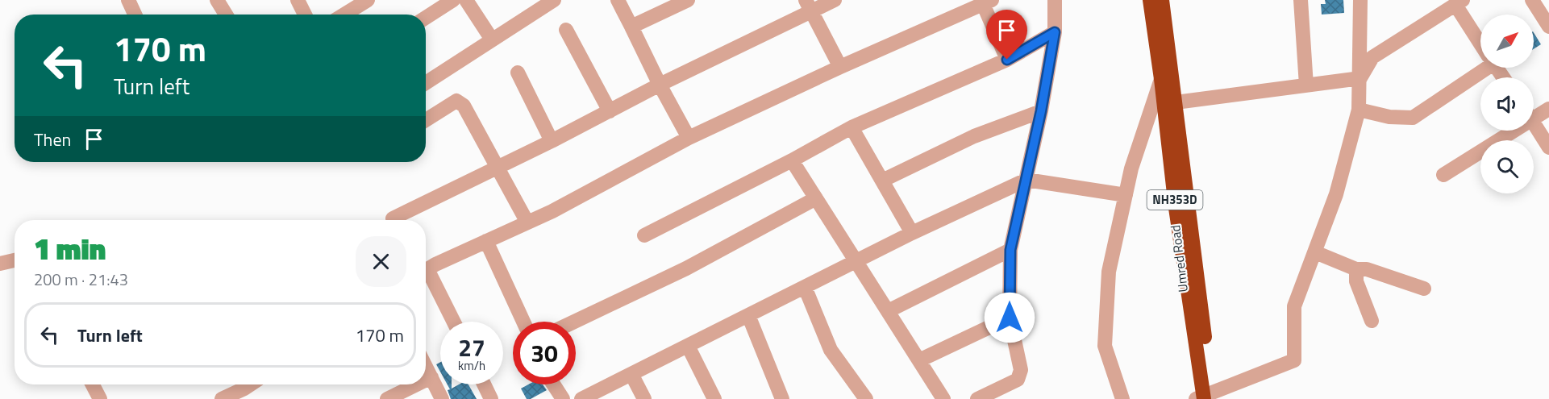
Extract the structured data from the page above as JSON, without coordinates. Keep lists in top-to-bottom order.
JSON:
{
  "streets": {
    "highway": ["NH353D"]
  },
  "north": "top right",
  "page": {
    "turn": ["170 m", "Turn left"],
    "then": "Then",
    "heading": ["1 min", "200 m · 21:43"],
    "list": [
      {
        "name": "Turn left",
        "value": "170 m"
      }
    ],
    "speed": "27 km/h",
    "limit": "30"
  }
}
